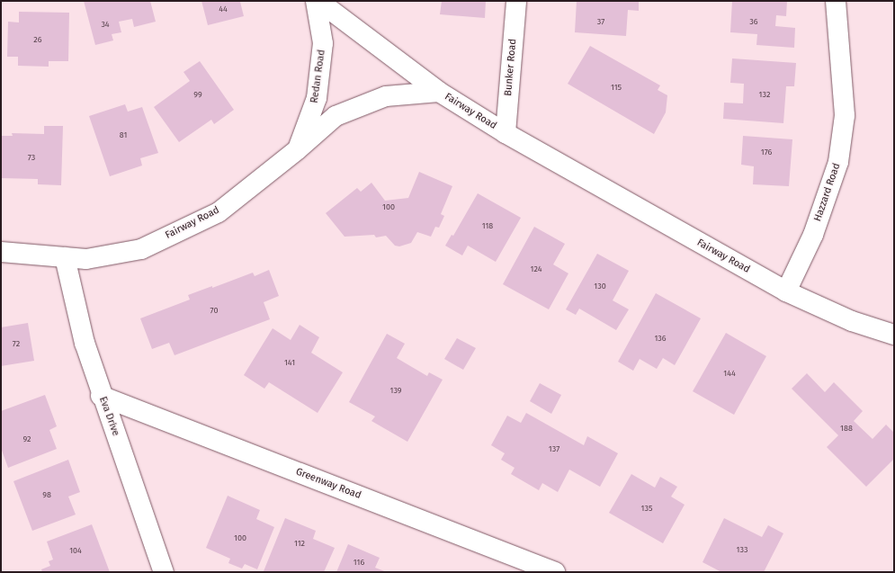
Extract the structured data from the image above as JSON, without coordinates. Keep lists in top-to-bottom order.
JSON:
{
  "streets": {
    "street": [
      "Bunker Road",
      "Redan Road",
      "Fairway Road",
      "Hazzard Road",
      "Eva Drive",
      "Greenway Road"
    ]
  },
  "crossings": [
    ["Bunker Road", "Fairway Road"],
    ["Redan Road", "Fairway Road"],
    ["Fairway Road", "Hazzard Road"],
    ["Fairway Road", "Eva Drive"],
    ["Eva Drive", "Greenway Road"]
  ],
  "house_numbers": [
    "44",
    "37",
    "36",
    "34",
    "26",
    "115",
    "99",
    "132",
    "81",
    "176",
    "73",
    "100",
    "118",
    "124",
    "130",
    "70",
    "136",
    "72",
    "141",
    "144",
    "139",
    "188",
    "92",
    "137",
    "98",
    "135",
    "100",
    "112",
    "133",
    "104",
    "116"
  ]
}
